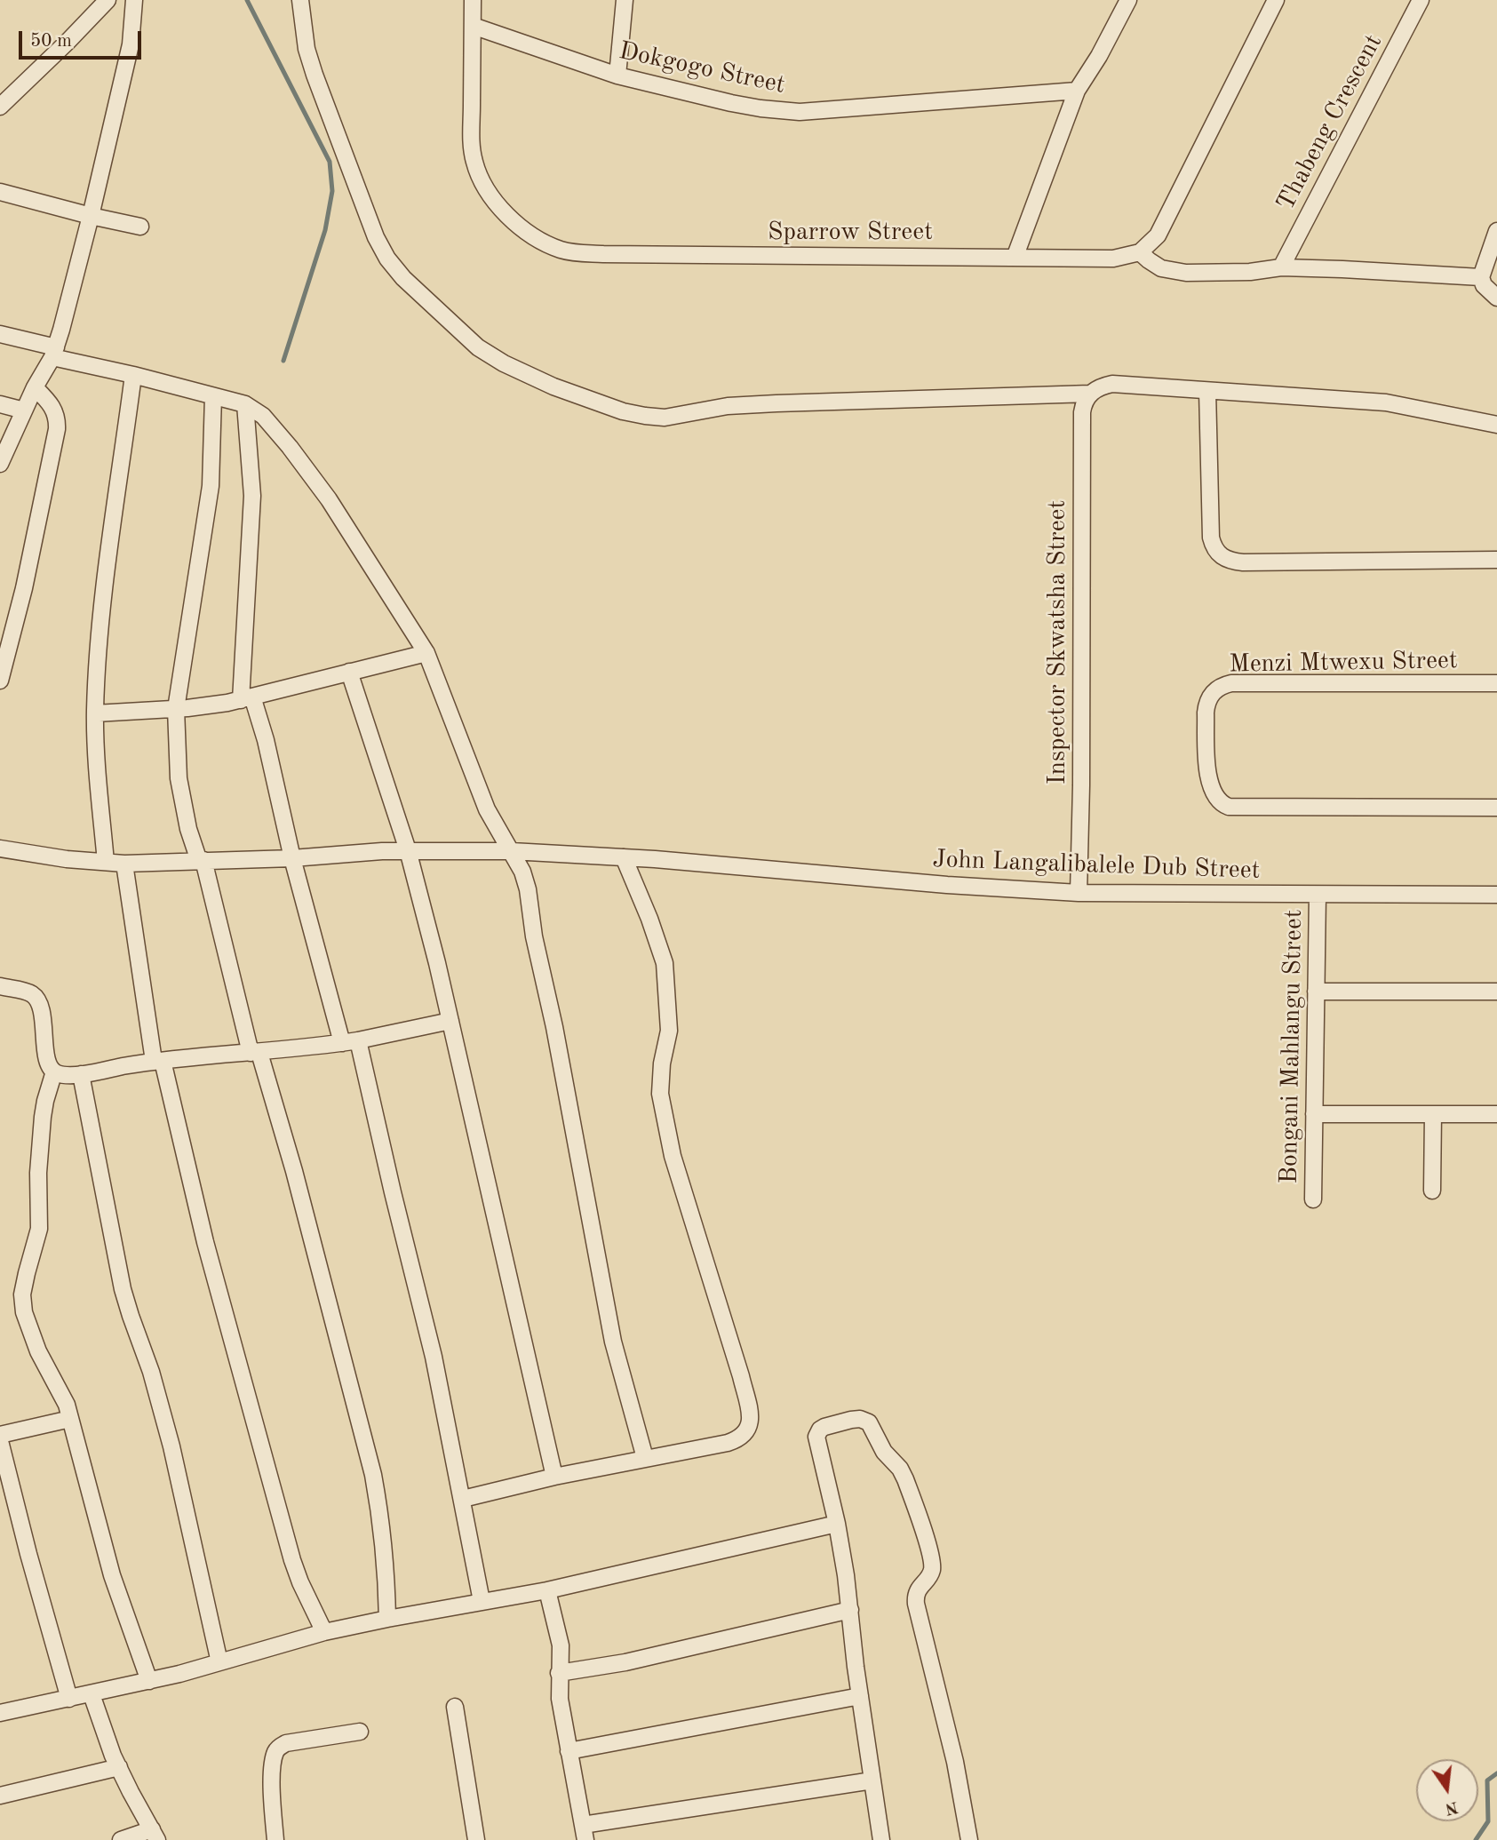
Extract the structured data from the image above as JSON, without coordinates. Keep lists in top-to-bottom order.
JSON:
{
  "streets": {
    "street": [
      "Dokgogo Street",
      "Thabeng Crescent",
      "Sparrow Street",
      "Inspector Skwatsha Street",
      "Menzi Mtwexu Street",
      "John Langalibalele Dub Street",
      "Bongani Mahlangu Street"
    ]
  },
  "crossings": [
    ["Dokgogo Street", "Sparrow Street"],
    ["Inspector Skwatsha Street", "John Langalibalele Dub Street"],
    ["John Langalibalele Dub Street", "Bongani Mahlangu Street"]
  ],
  "scale_bar": "50 m",
  "north": "bottom"
}
